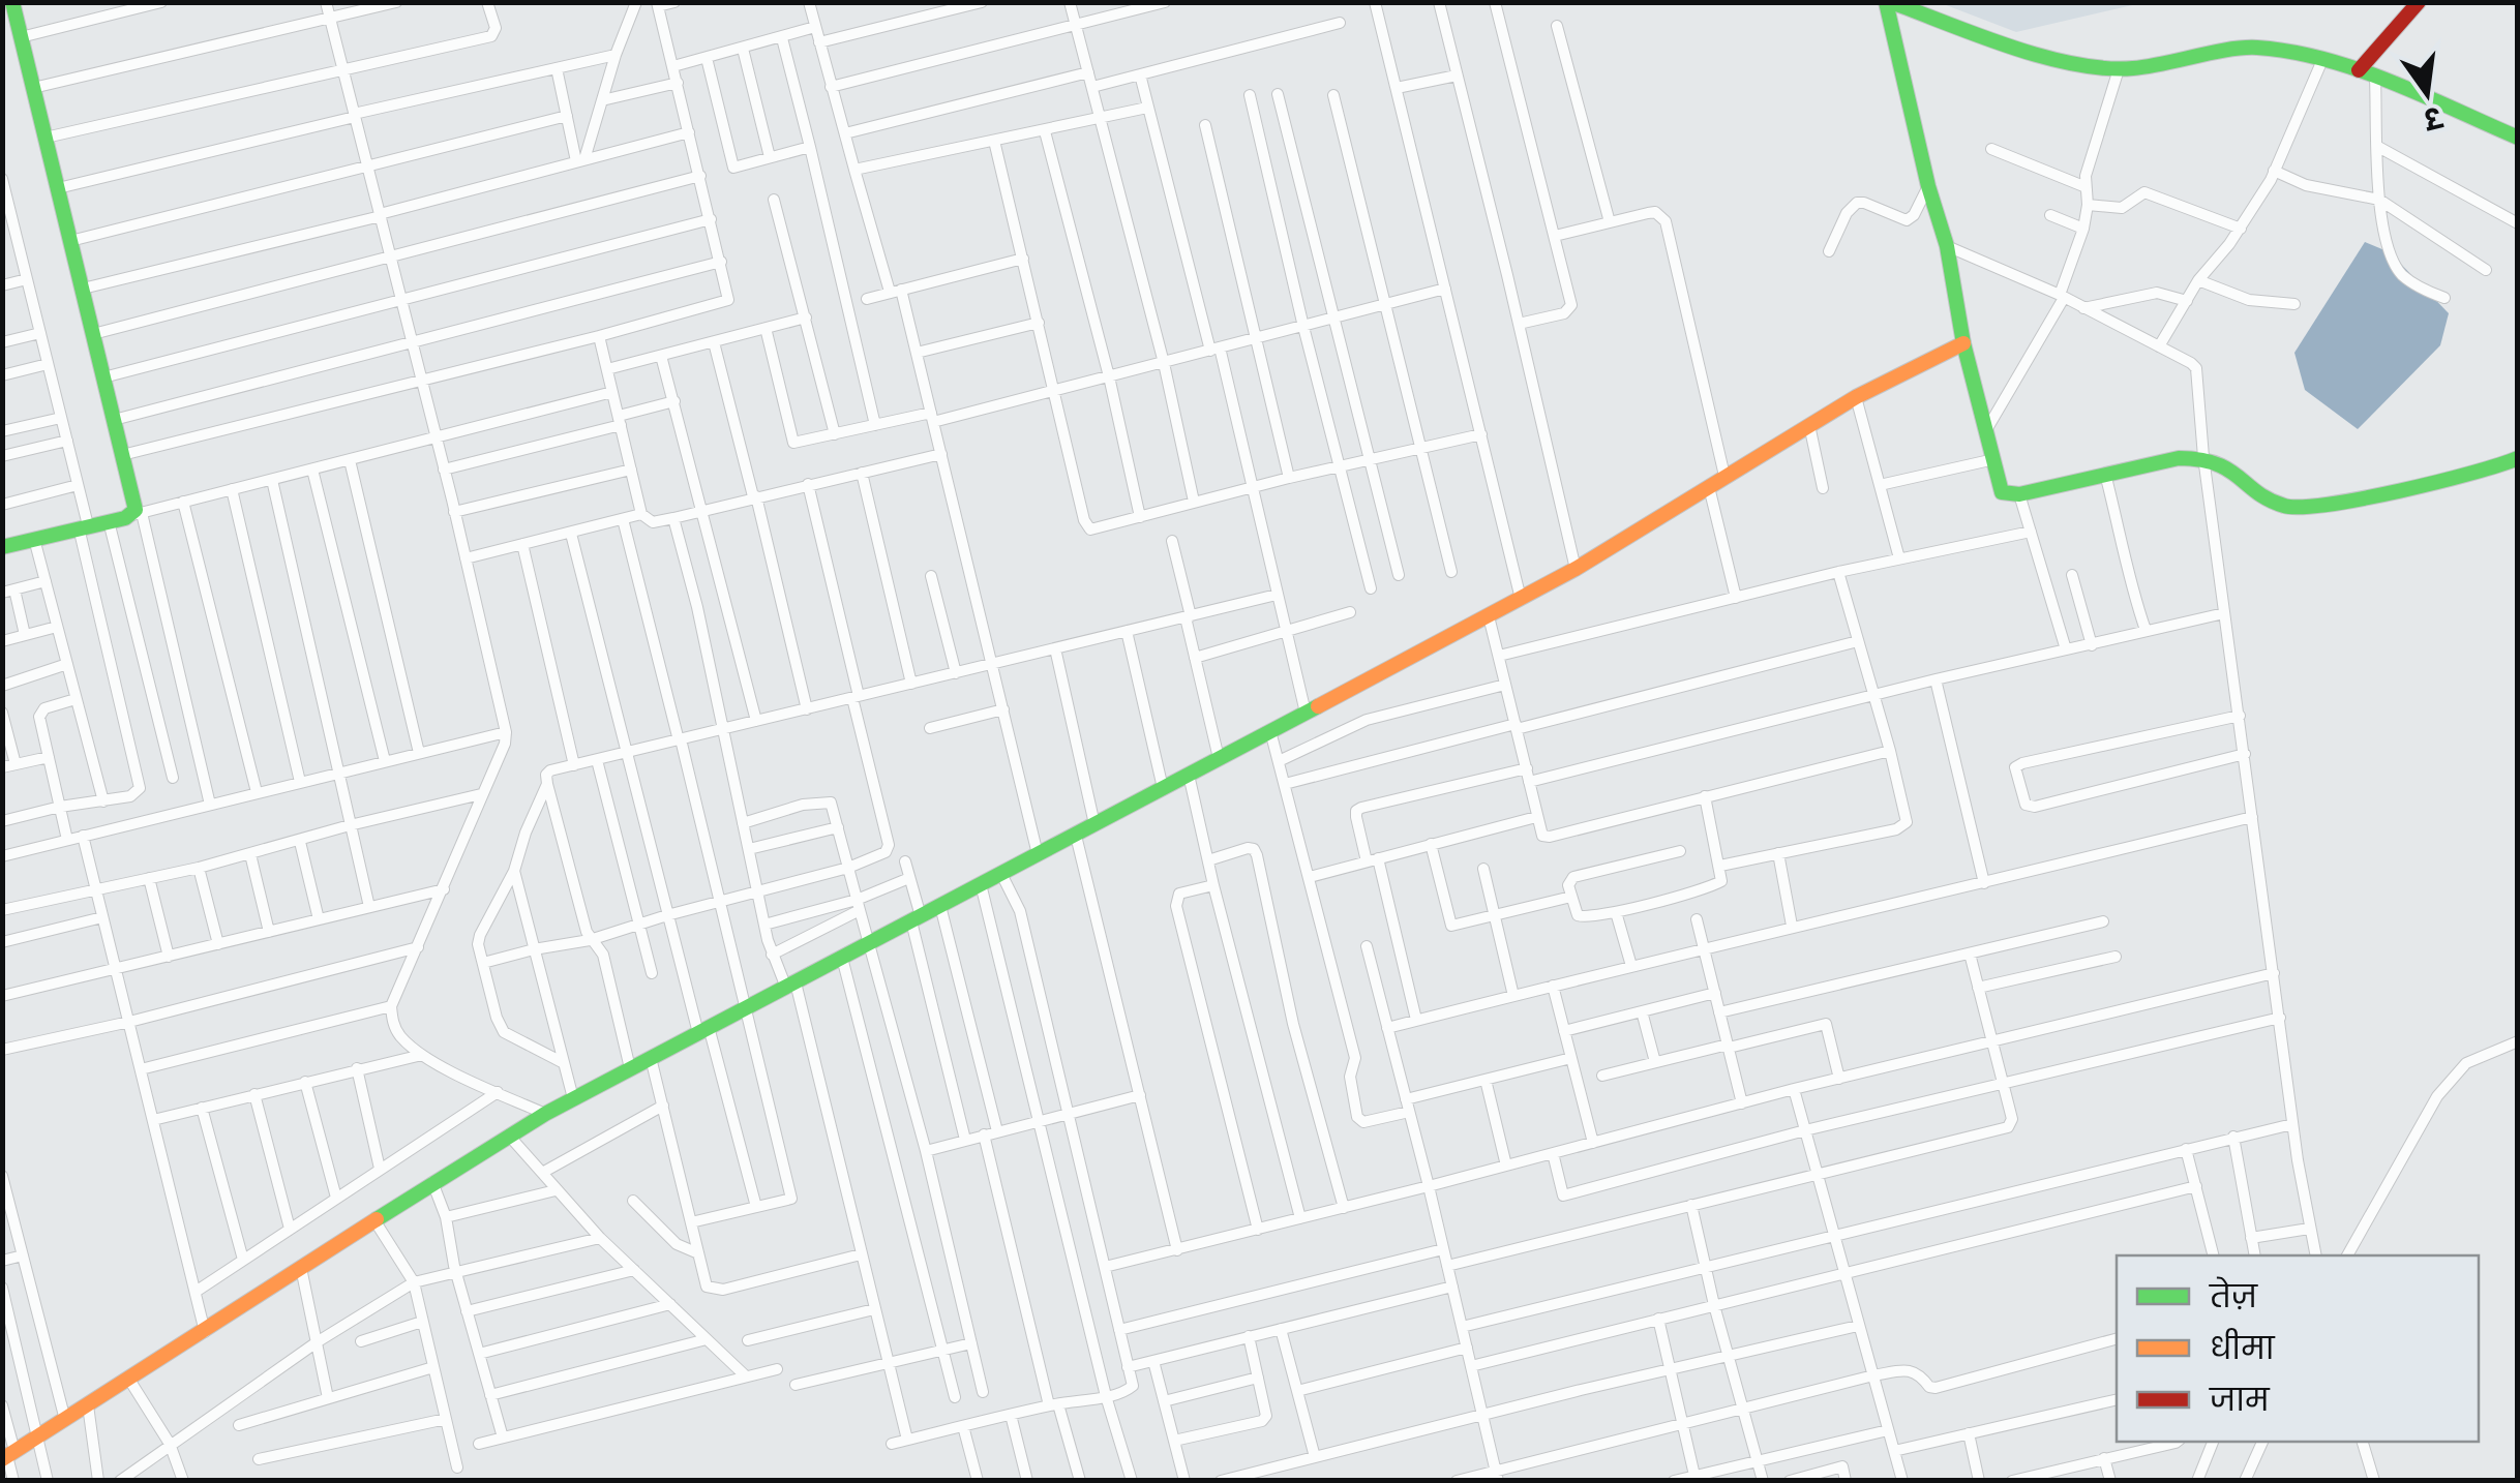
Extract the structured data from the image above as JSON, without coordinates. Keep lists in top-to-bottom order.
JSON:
{
  "legend": ["तेज़", "धीमा", "जाम"],
  "north": "bottom"
}
